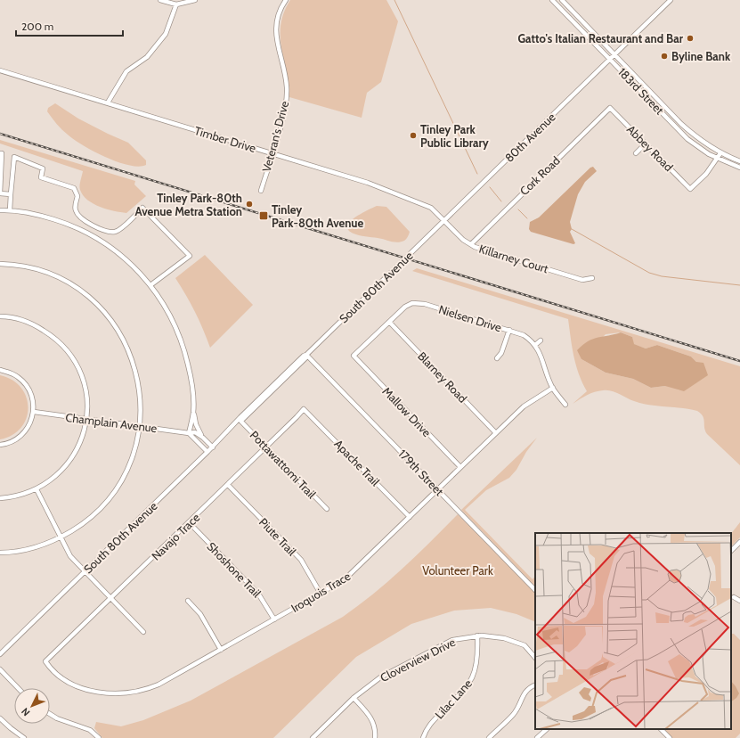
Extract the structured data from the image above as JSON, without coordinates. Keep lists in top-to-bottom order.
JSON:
{
  "streets": {
    "street": [
      "183rd Street",
      "Veteran's Drive",
      "80th Avenue",
      "Timber Drive",
      "Abbey Road",
      "Cork Road",
      "Killarney Court",
      "South 80th Avenue",
      "Nielsen Drive",
      "Blarney Road",
      "Mallow Drive",
      "Champlain Avenue",
      "Apache Trail",
      "Pottawattomi Trail",
      "179th Street",
      "Navajo Trace",
      "Piute Trail",
      "Shoshone Trail",
      "Iroquois Trace",
      "Cloverview Drive",
      "Lilac Lane"
    ]
  },
  "crossings": [
    ["183rd Street", "80th Avenue"],
    ["183rd Street", "Abbey Road"],
    ["Veteran's Drive", "Timber Drive"],
    ["80th Avenue", "Timber Drive"],
    ["80th Avenue", "Killarney Court"],
    ["80th Avenue", "South 80th Avenue"],
    ["Timber Drive", "Killarney Court"],
    ["Timber Drive", "South 80th Avenue"],
    ["Abbey Road", "Cork Road"],
    ["Cork Road", "Killarney Court"],
    ["Killarney Court", "South 80th Avenue"],
    ["South 80th Avenue", "Champlain Avenue"],
    ["South 80th Avenue", "Pottawattomi Trail"],
    ["South 80th Avenue", "179th Street"],
    ["Nielsen Drive", "Blarney Road"],
    ["Nielsen Drive", "Mallow Drive"],
    ["Nielsen Drive", "Iroquois Trace"],
    ["Blarney Road", "Iroquois Trace"],
    ["Mallow Drive", "Iroquois Trace"],
    ["Apache Trail", "Navajo Trace"],
    ["Apache Trail", "Iroquois Trace"],
    ["Pottawattomi Trail", "Navajo Trace"],
    ["179th Street", "Iroquois Trace"],
    ["Navajo Trace", "Piute Trail"],
    ["Navajo Trace", "Shoshone Trail"],
    ["Navajo Trace", "Iroquois Trace"],
    ["Piute Trail", "Iroquois Trace"],
    ["Shoshone Trail", "Iroquois Trace"],
    ["Cloverview Drive", "Lilac Lane"]
  ],
  "parks": ["Volunteer Park"],
  "places": {
    "other": [
      "Gatto's Italian Restaurant and Bar",
      "Byline Bank",
      "Tinley Park Public Library",
      "Tinley Park-80th Avenue Metra Station"
    ],
    "transit": ["Tinley Park-80th Avenue"]
  },
  "scale_bar": "200 m",
  "north": "bottom left"
}
